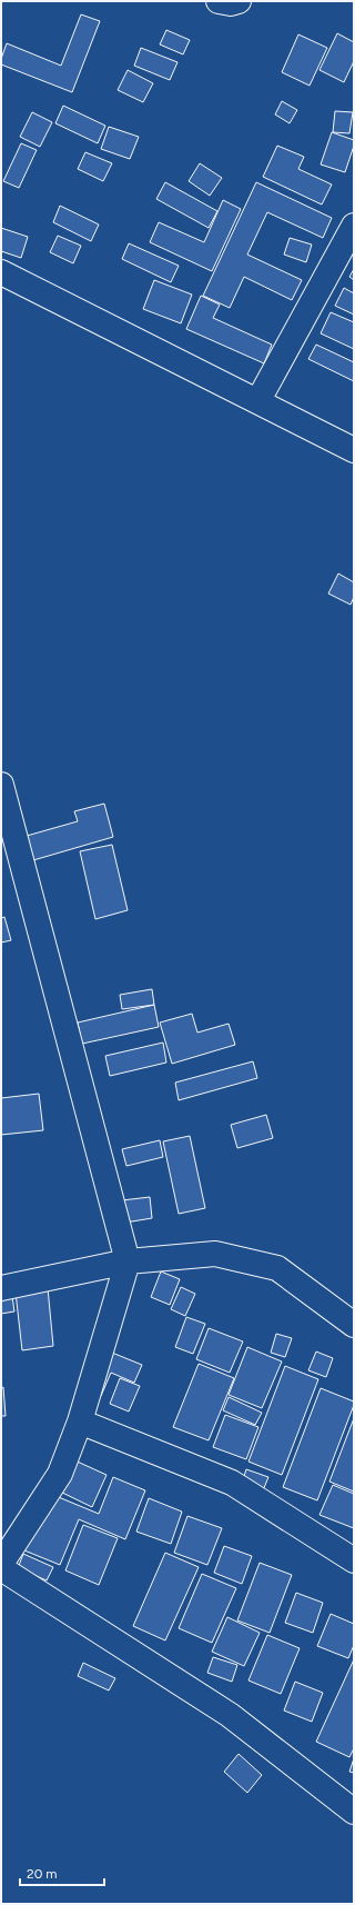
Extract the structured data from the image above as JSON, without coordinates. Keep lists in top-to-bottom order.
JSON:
{
  "scale_bar": "20 m"
}
